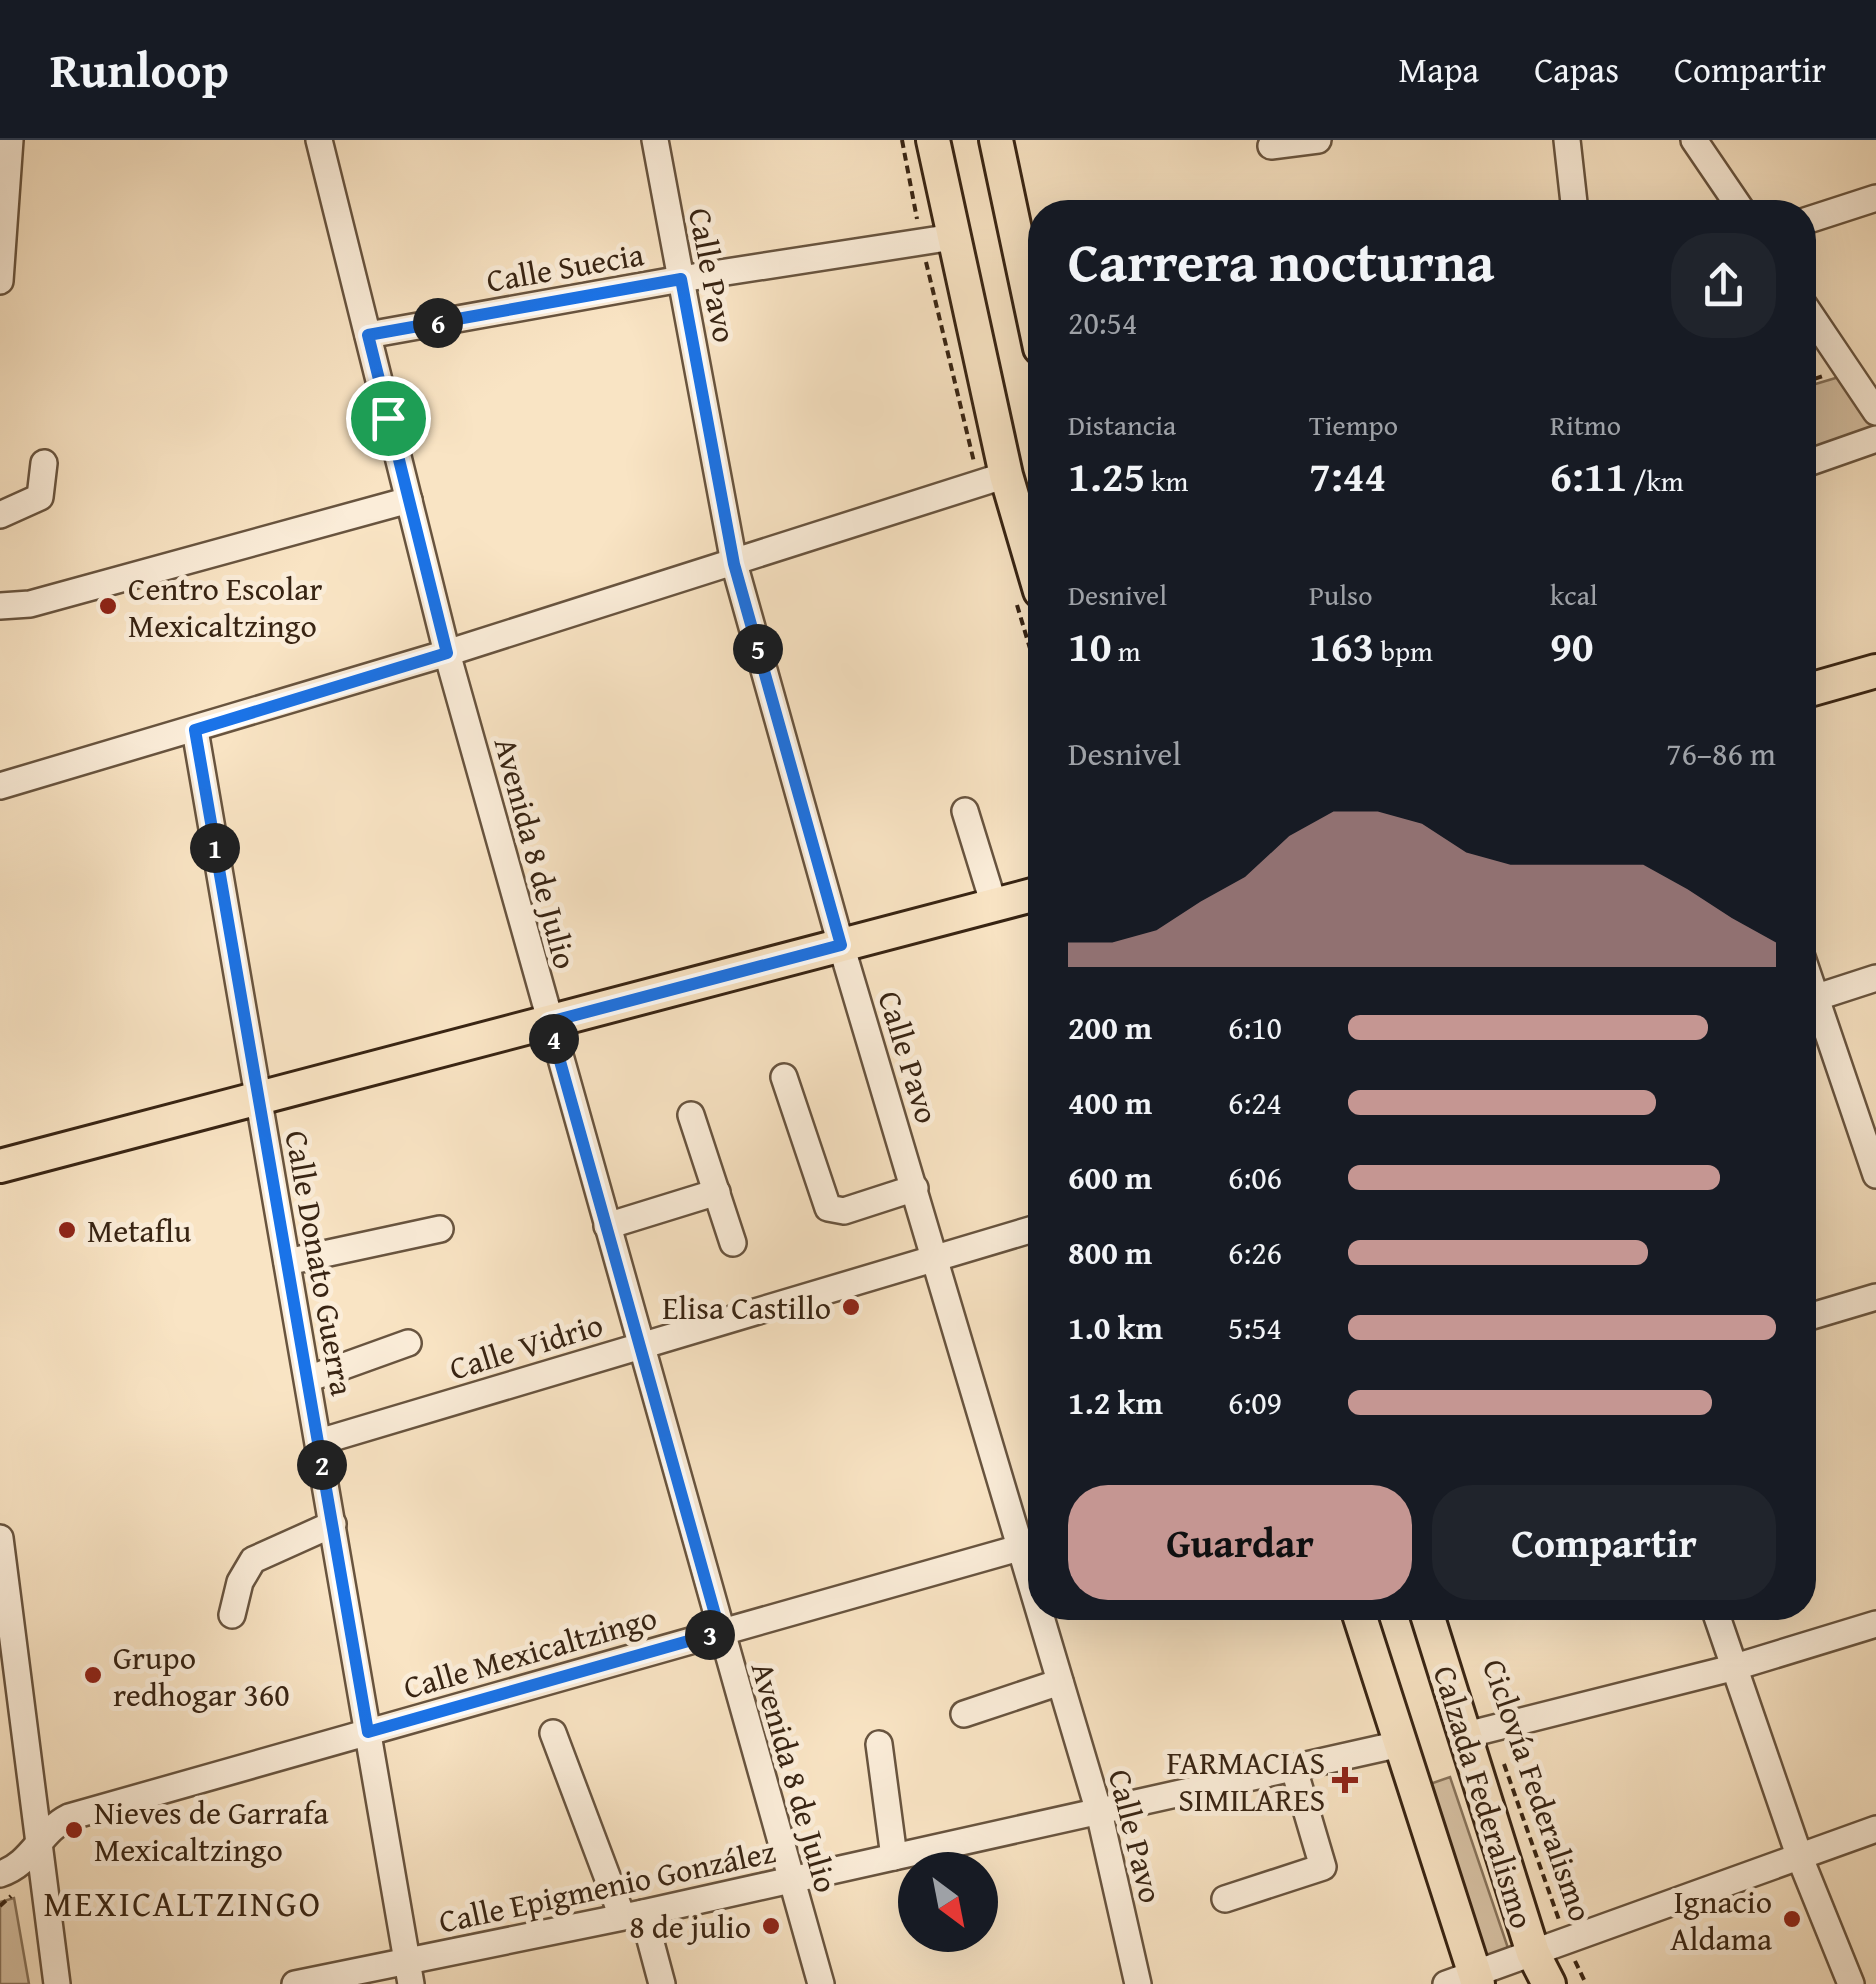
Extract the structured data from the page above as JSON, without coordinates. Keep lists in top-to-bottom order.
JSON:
{
  "streets": {
    "main road": ["Calzada Federalismo"],
    "street": [
      "Calle Suecia",
      "Calle Pavo",
      "Avenida 8 de Julio",
      "Calle Donato Guerra",
      "Calle Vidrio",
      "Calle Mexicaltzingo",
      "Calle Epigmenio González"
    ],
    "path": ["Ciclovía Federalismo"]
  },
  "crossings": [
    ["Calle Suecia", "Calle Pavo"],
    ["Calle Suecia", "Avenida 8 de Julio"],
    ["Calle Pavo", "Calle Vidrio"],
    ["Calle Pavo", "Calle Epigmenio González"],
    ["Avenida 8 de Julio", "Calle Vidrio"],
    ["Avenida 8 de Julio", "Calle Mexicaltzingo"],
    ["Avenida 8 de Julio", "Calle Epigmenio González"],
    ["Calle Donato Guerra", "Calle Vidrio"],
    ["Calle Donato Guerra", "Calle Mexicaltzingo"],
    ["Calle Donato Guerra", "Calle Epigmenio González"],
    ["Ciclovía Federalismo", "Calzada Federalismo"],
    ["Calzada Federalismo", "Calle Epigmenio González"]
  ],
  "districts": ["MEXICALTZINGO"],
  "places": {
    "other": [
      "Centro Escolar Mexicaltzingo",
      "Metaflu",
      "Elisa Castillo",
      "Grupo redhogar 360",
      "Nieves de Garrafa Mexicaltzingo",
      "Ignacio Aldama",
      "8 de julio"
    ],
    "health": ["FARMACIAS SIMILARES"]
  },
  "north": "bottom right",
  "page": {
    "header": "Runloop",
    "nav": ["Mapa", "Capas", "Compartir"],
    "heading": ["Carrera nocturna", "20:54"],
    "pins": [
      "6",
      "5",
      "1",
      "4",
      "2",
      "3"
    ],
    "stats": [
      ["Distancia", "1.25 km"],
      ["Tiempo", "7:44"],
      ["Ritmo", "6:11 /km"],
      ["Desnivel", "10 m"],
      ["Pulso", "163 bpm"],
      ["kcal", "90"]
    ],
    "chart": ["Desnivel", "76–86 m"],
    "list": [
      {
        "name": "200 m",
        "note": "6:10"
      },
      {
        "name": "400 m",
        "note": "6:24"
      },
      {
        "name": "600 m",
        "note": "6:06"
      },
      {
        "name": "800 m",
        "note": "6:26"
      },
      {
        "name": "1.0 km",
        "note": "5:54"
      },
      {
        "name": "1.2 km",
        "note": "6:09"
      }
    ],
    "buttons": ["Guardar", "Compartir"]
  }
}
